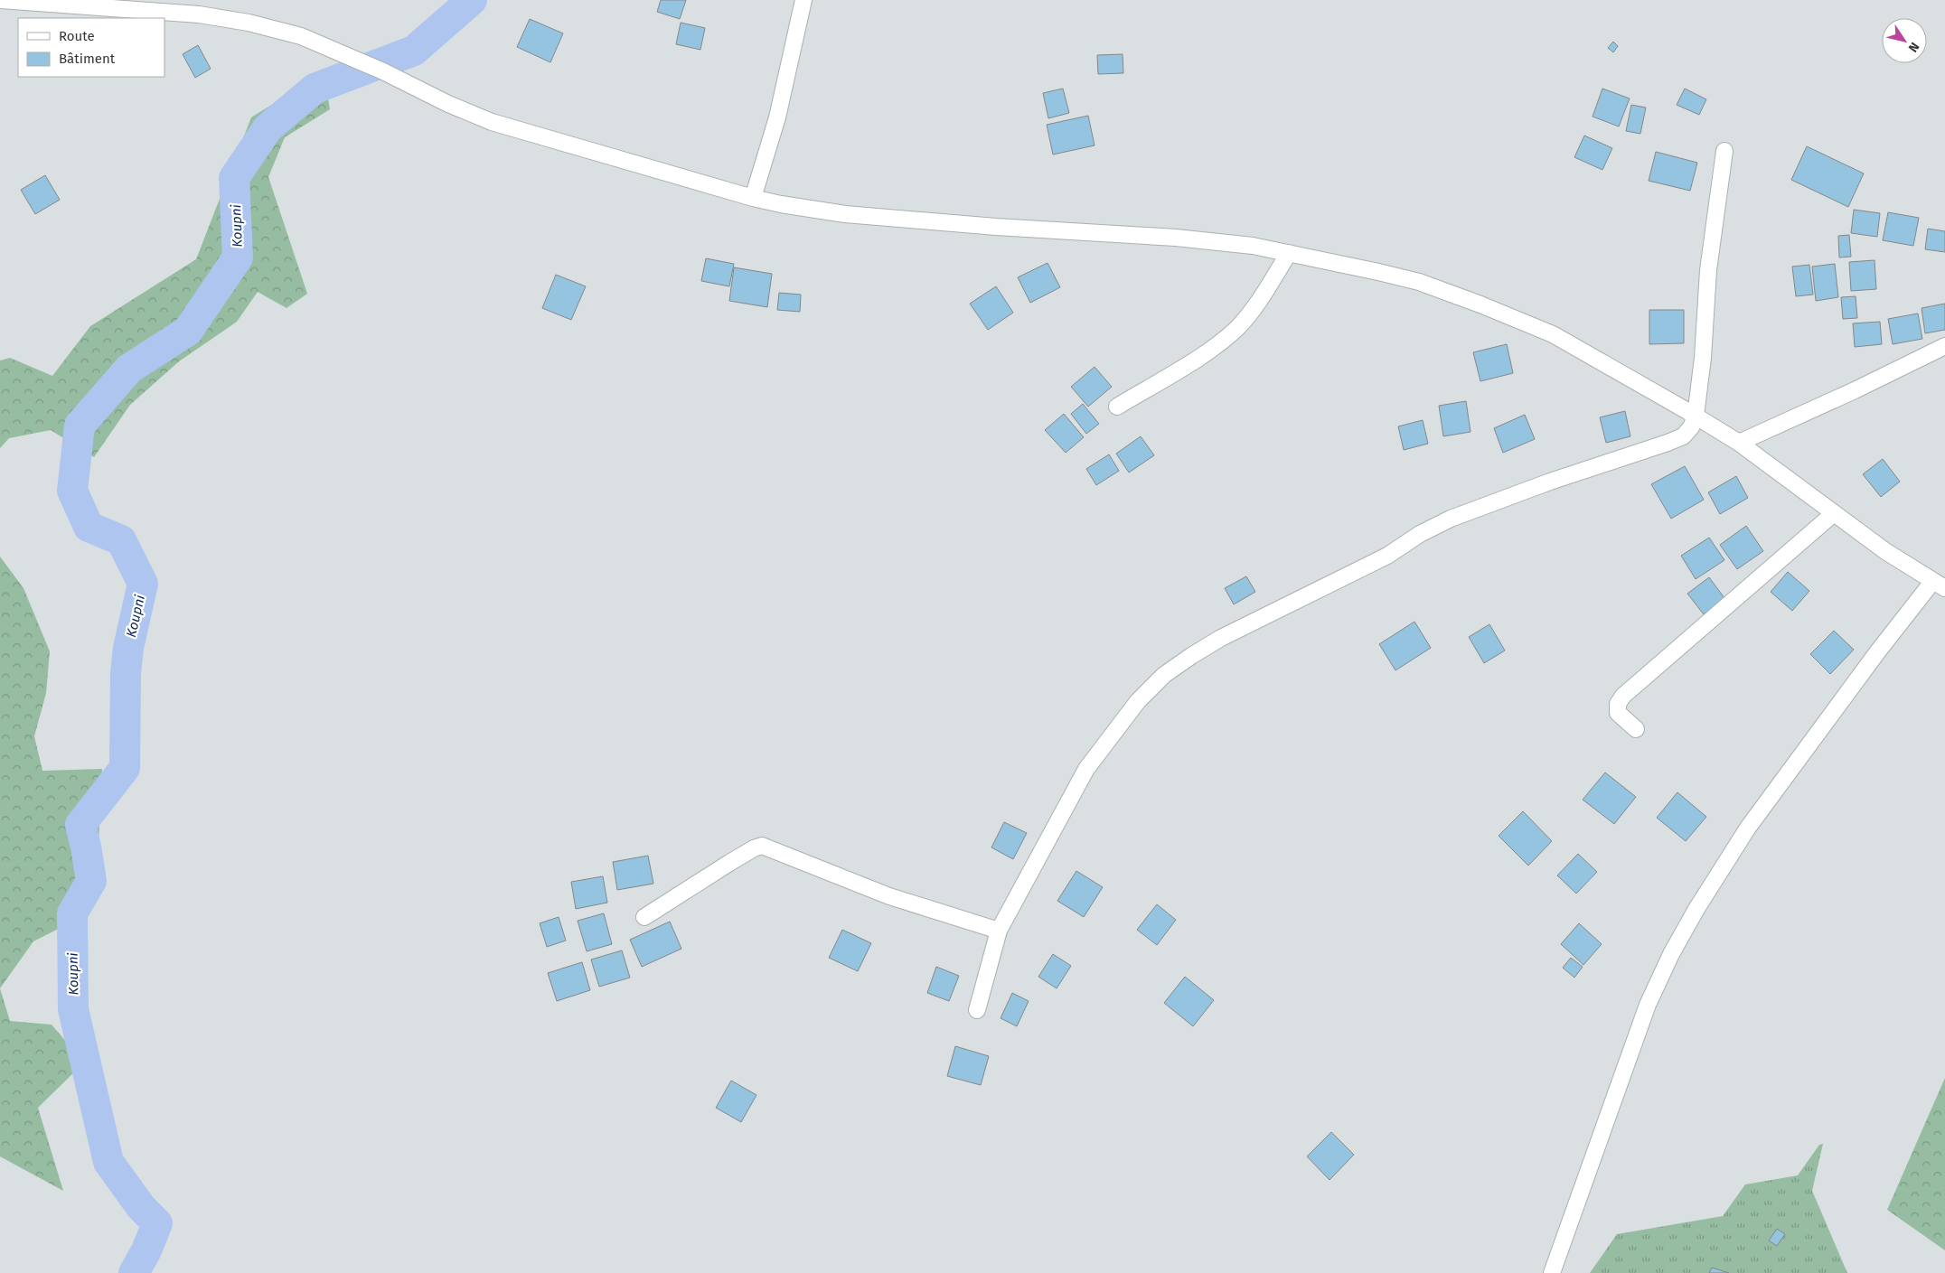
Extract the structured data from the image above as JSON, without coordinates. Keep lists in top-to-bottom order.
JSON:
{
  "water": ["Koupni"],
  "legend": ["Route", "Bâtiment"],
  "north": "bottom right"
}
